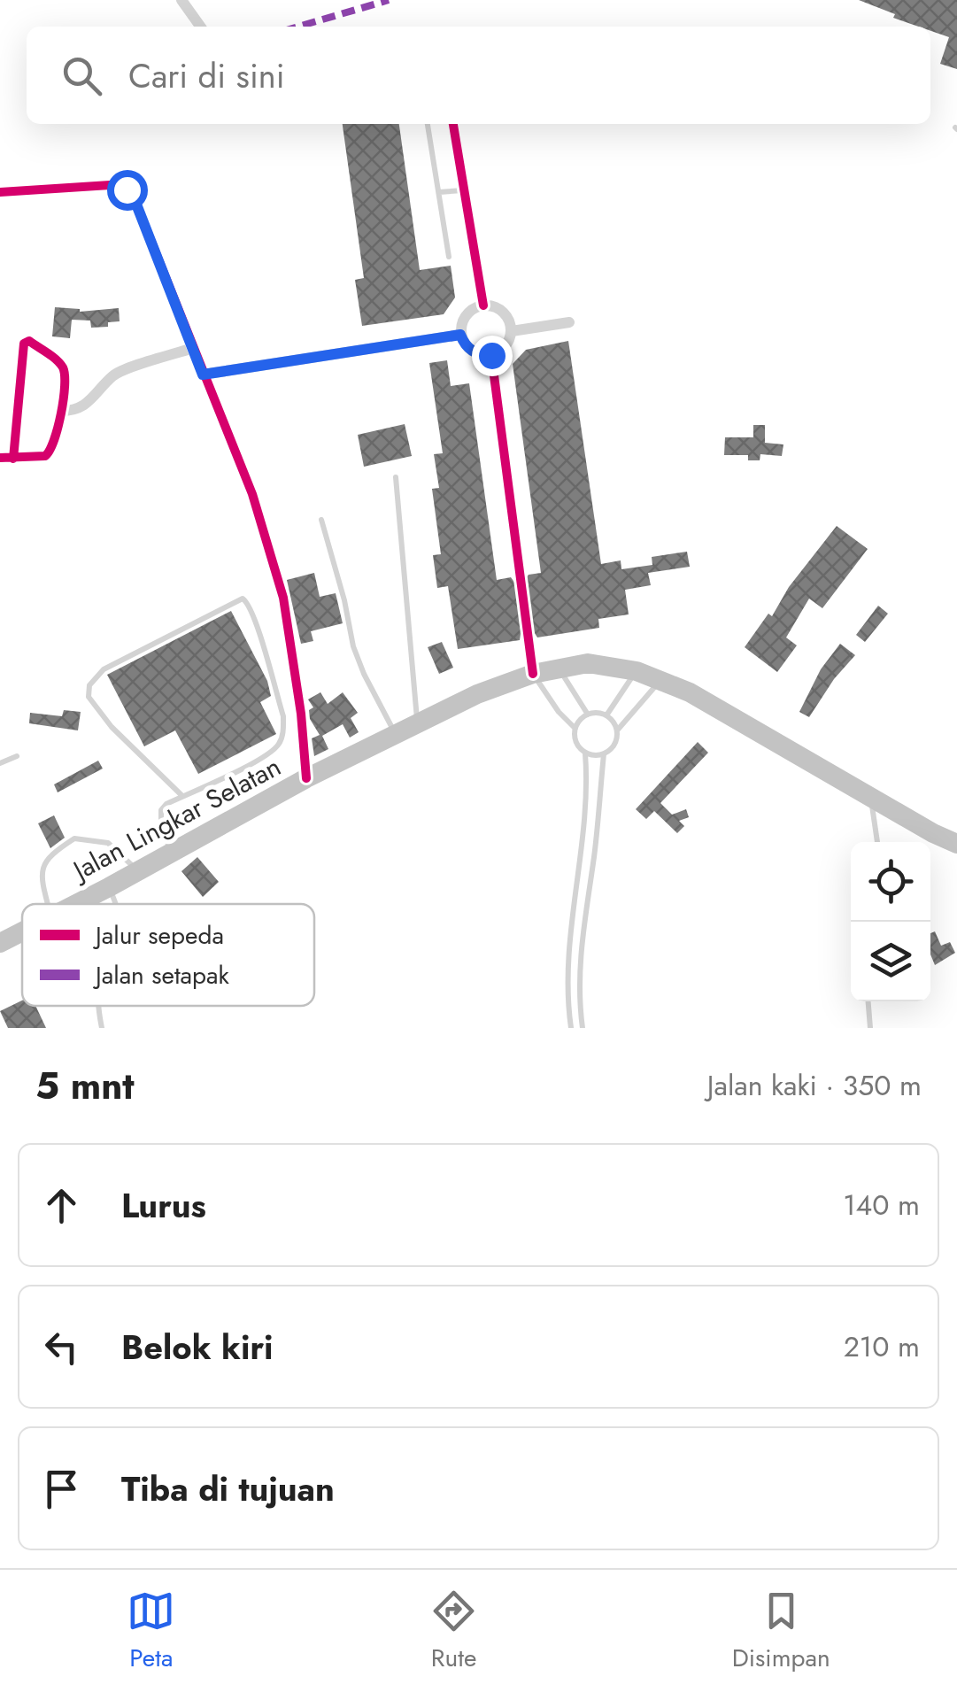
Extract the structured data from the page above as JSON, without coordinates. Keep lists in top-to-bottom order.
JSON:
{
  "streets": {
    "highway": ["Jalan Lingkar Selatan"]
  },
  "legend": ["Jalur sepeda", "Jalan setapak"],
  "page": {
    "search": "Cari di sini",
    "heading": ["5 mnt", "Jalan kaki · 350 m"],
    "list": [
      ["Lurus", "140 m"],
      ["Belok kiri", "210 m"],
      "Tiba di tujuan"
    ],
    "nav": ["Peta", "Rute", "Disimpan"]
  }
}
